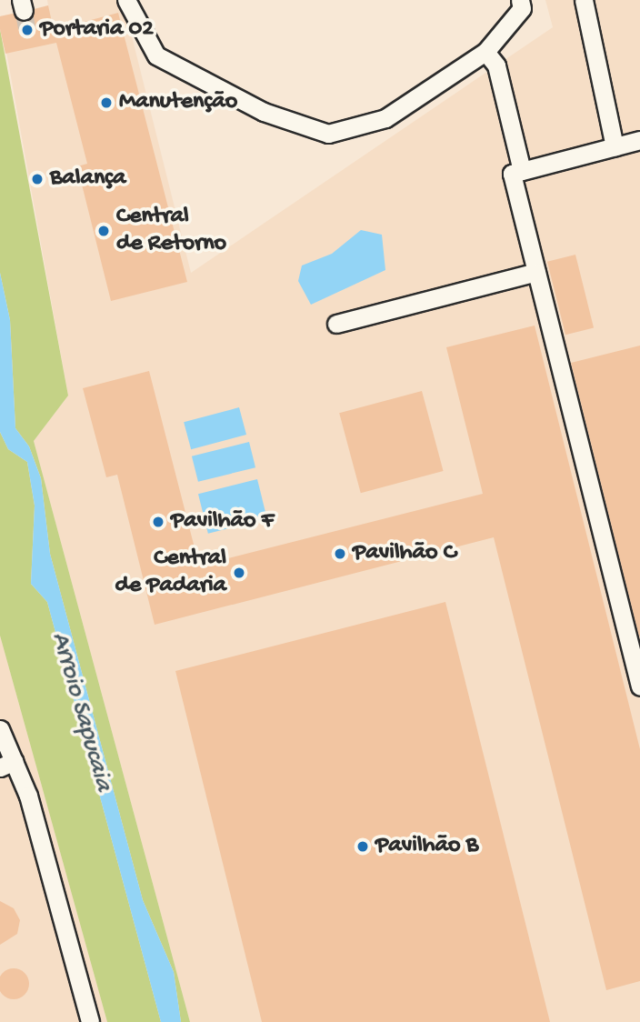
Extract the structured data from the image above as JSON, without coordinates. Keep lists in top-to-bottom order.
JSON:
{
  "water": ["Arroio Sapucaia"],
  "places": [
    "Portaria 02",
    "Manutenção",
    "Balança",
    "Central de Retorno",
    "Pavilhão F",
    "Pavilhão C",
    "Central de Padaria",
    "Pavilhão B"
  ]
}
